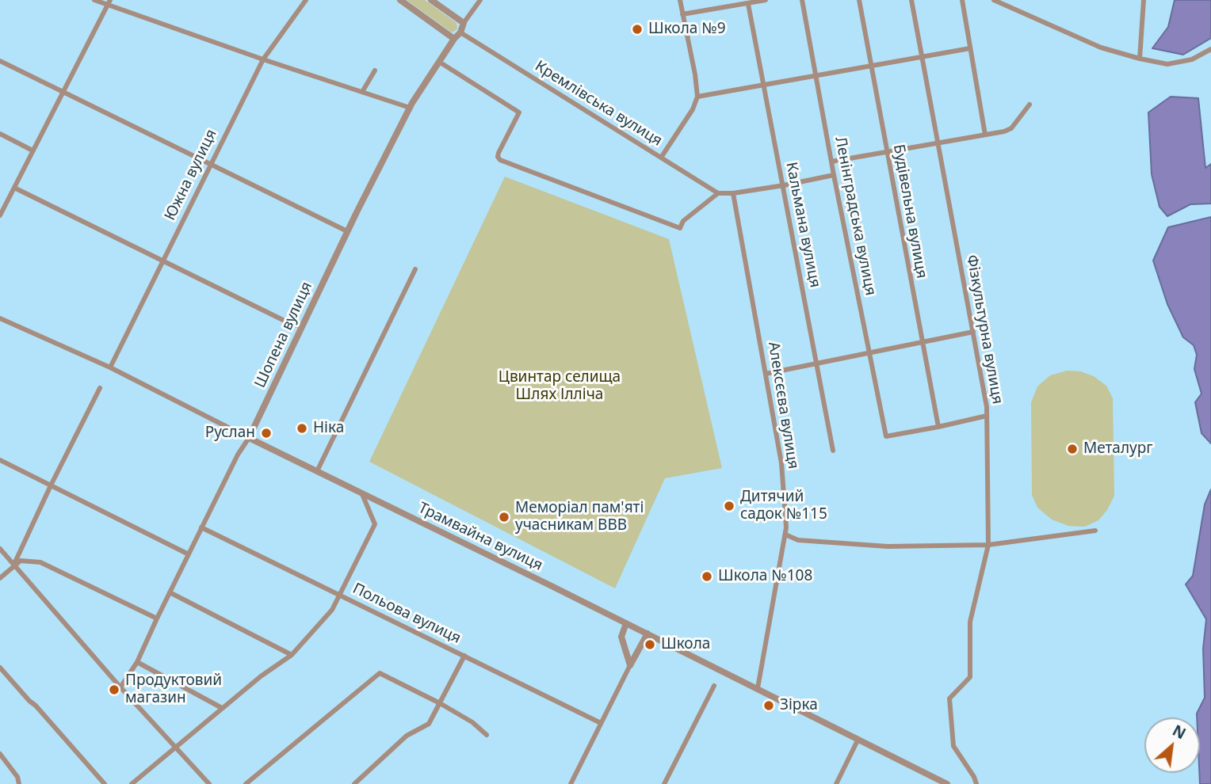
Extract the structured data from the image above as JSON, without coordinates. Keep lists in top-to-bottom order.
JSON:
{
  "streets": {
    "street": [
      "Кремлівська вулиця",
      "Южна вулиця",
      "Будівельна вулиця",
      "Ленінградська вулиця",
      "Кальмана вулиця",
      "Фiзкультурна вулиця",
      "Шопена вулиця",
      "Алексєєва вулиця",
      "Трамвайна вулиця",
      "Польова вулиця"
    ]
  },
  "crossings": [
    ["Кремлівська вулиця", "Шопена вулиця"],
    ["Южна вулиця", "Трамвайна вулиця"],
    ["Будівельна вулиця", "Ленінградська вулиця"],
    ["Шопена вулиця", "Трамвайна вулиця"],
    ["Шопена вулиця", "Польова вулиця"],
    ["Алексєєва вулиця", "Трамвайна вулиця"]
  ],
  "parks": ["Цвинтар селища Шлях Ілліча"],
  "places": [
    "Школа №9",
    "Ніка",
    "Руслан",
    "Металург",
    "Дитячий садок №115",
    "Меморіал пам'яті учасникам ВВВ",
    "Школа №108",
    "Школа",
    "Продуктовий магазин",
    "Зірка"
  ],
  "north": "top right"
}
